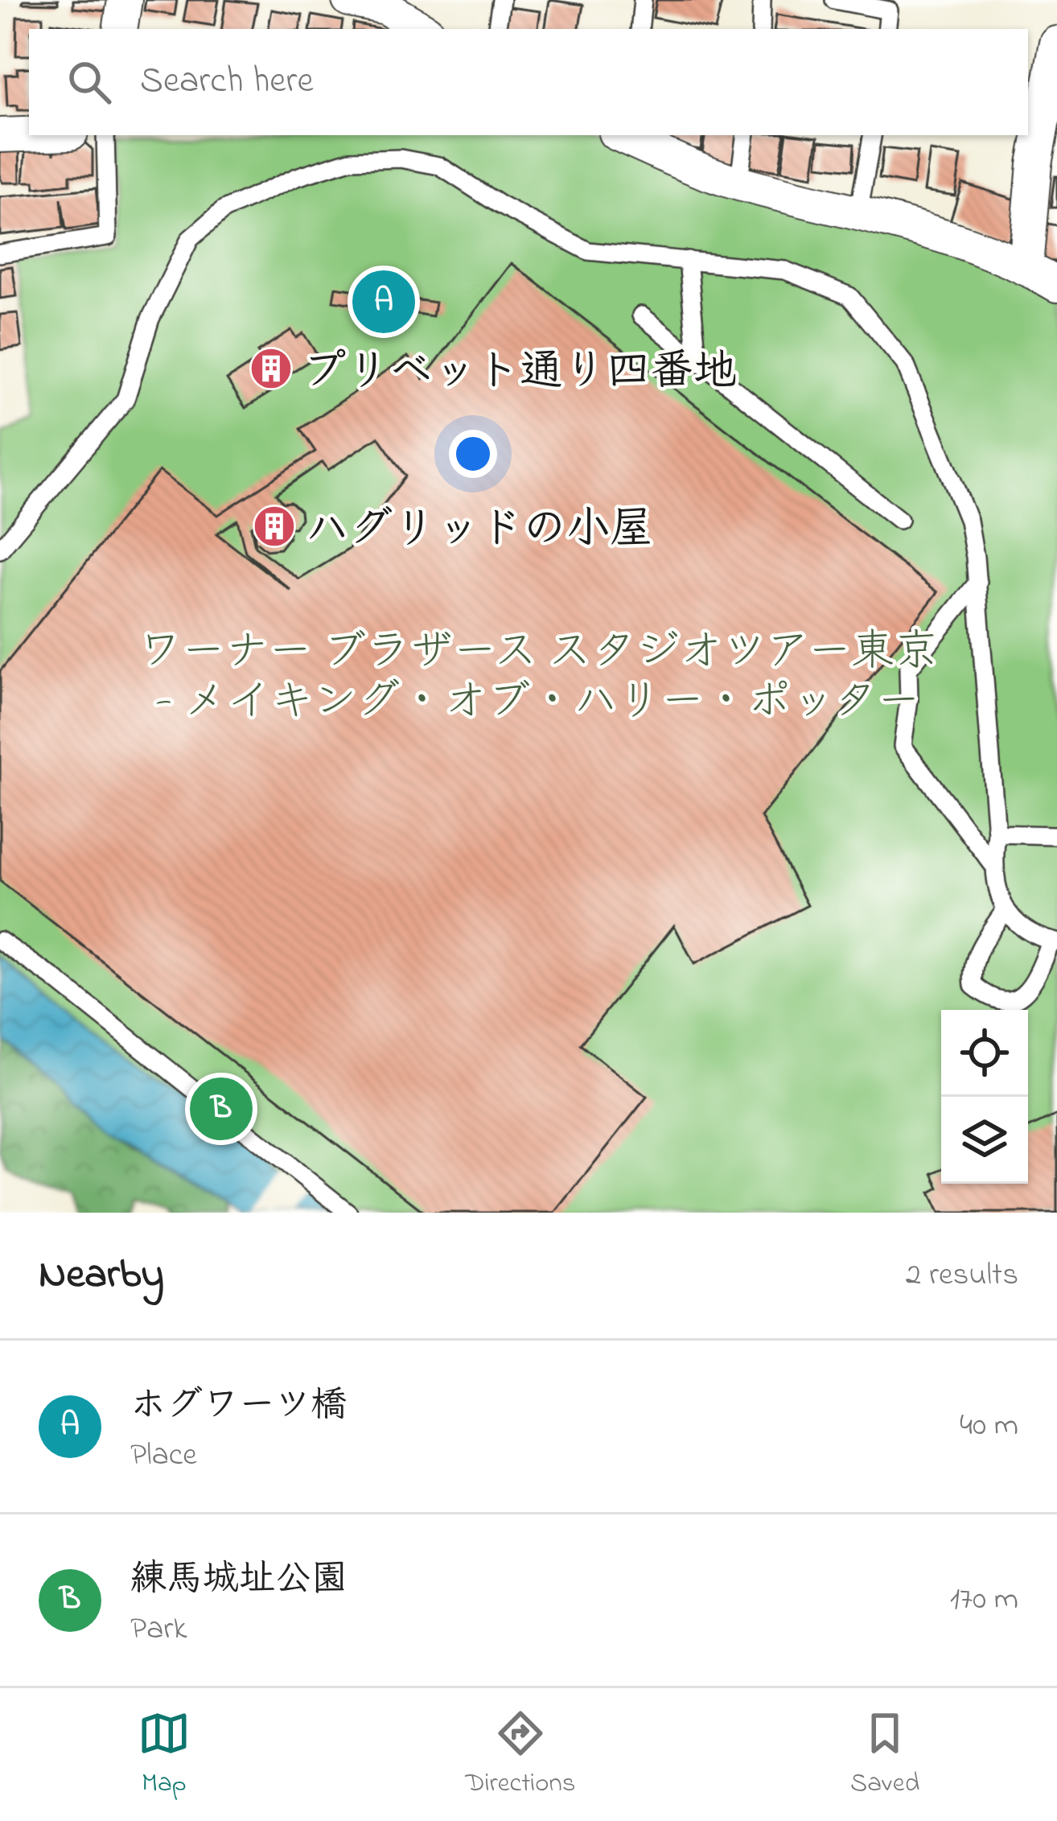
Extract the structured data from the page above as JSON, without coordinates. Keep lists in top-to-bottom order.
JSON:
{
  "parks": ["ワーナー ブラザース スタジオツアー東京 - メイキング・オブ・ハリー・ポッター"],
  "places": {
    "building": ["プリベット通り四番地", "ハグリッドの小屋"]
  },
  "page": {
    "search": "Search here",
    "pins": ["A", "B"],
    "heading": ["Nearby", "2 results"],
    "list": [
      {
        "mark": "A",
        "name": "ホグワーツ橋",
        "note": "Place",
        "value": "40 m"
      },
      {
        "mark": "B",
        "name": "練馬城址公園",
        "note": "Park",
        "value": "170 m"
      }
    ],
    "nav": ["Map", "Directions", "Saved"]
  }
}
